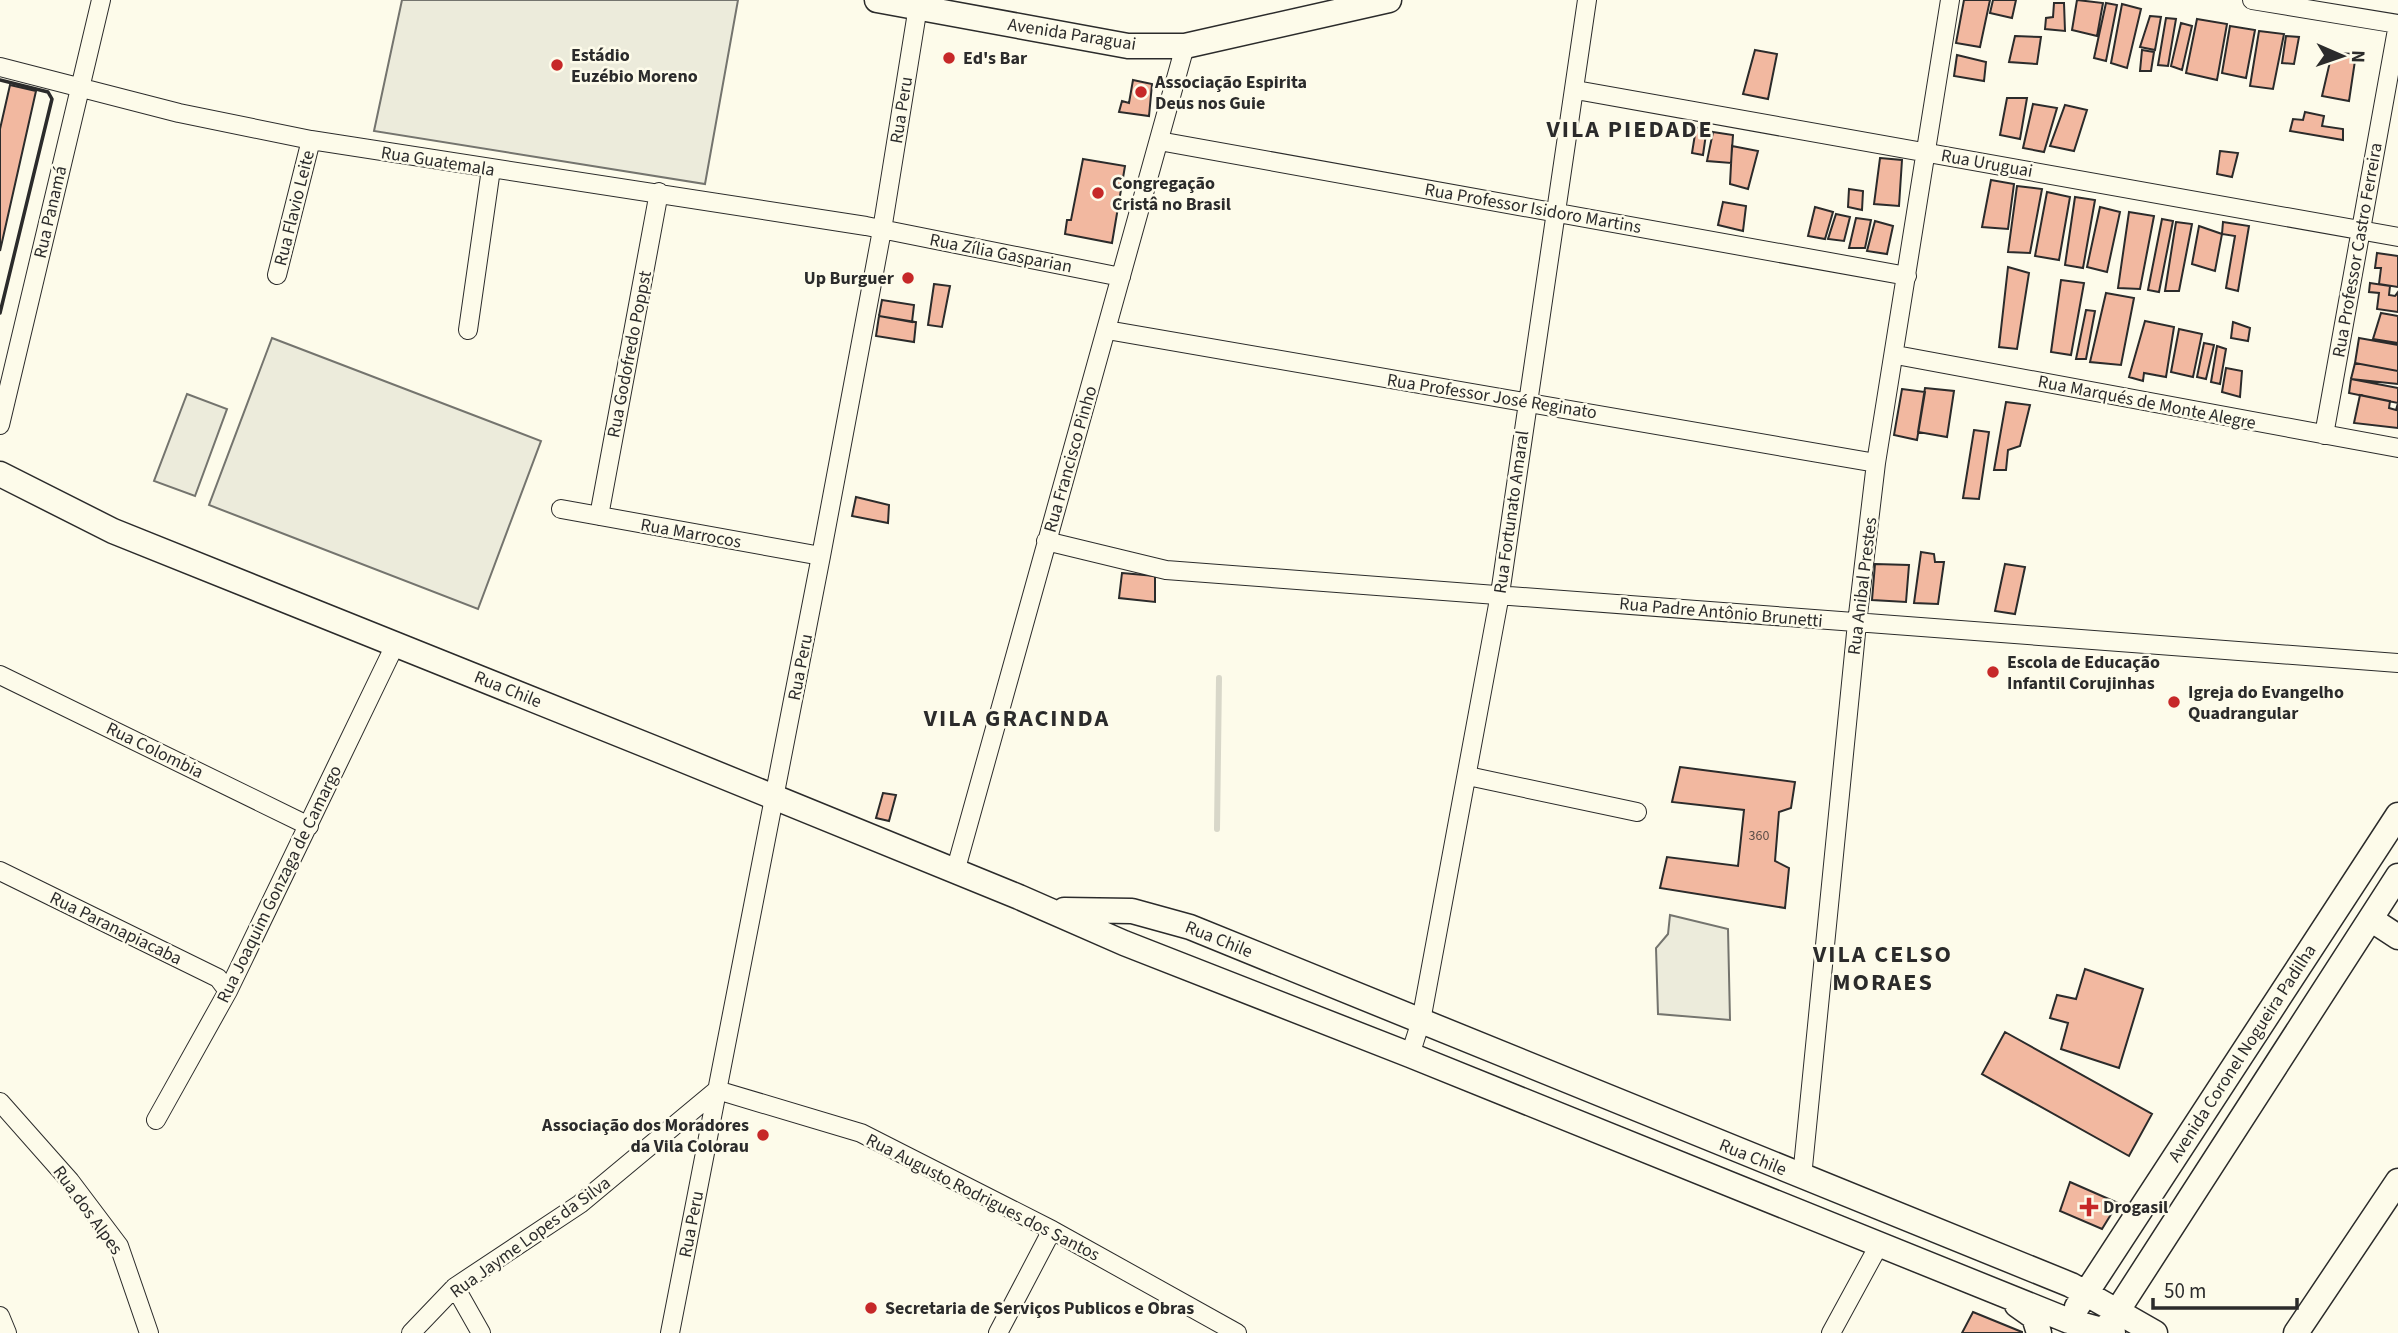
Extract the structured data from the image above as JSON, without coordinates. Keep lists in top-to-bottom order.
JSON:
{
  "streets": {
    "main road": ["Avenida Paraguai", "Rua Chile", "Avenida Coronel Nogueira Padilha"],
    "street": [
      "Rua Peru",
      "Rua Guatemala",
      "Rua Uruguai",
      "Rua Flavio Leite",
      "Rua Professor Isidoro Martins",
      "Rua Panamá",
      "Rua Professor Castro Ferreira",
      "Rua Zília Gasparian",
      "Rua Godofredo Poppst",
      "Rua Professor José Reginato",
      "Rua Marqués de Monte Alegre",
      "Rua Francisco Pinho",
      "Rua Fortunato Amaral",
      "Rua Marrocos",
      "Rua Anibal Prestes",
      "Rua Padre Antônio Brunetti",
      "Rua Colombia",
      "Rua Joaquim Gonzaga de Camargo",
      "Rua Paranapiacaba",
      "Rua Augusto Rodrigues dos Santos",
      "Rua dos Alpes",
      "Rua Jayme Lopes da Silva"
    ]
  },
  "crossings": [
    ["Avenida Paraguai", "Rua Peru"],
    ["Avenida Paraguai", "Rua Francisco Pinho"],
    ["Rua Peru", "Rua Guatemala"],
    ["Rua Peru", "Rua Zília Gasparian"],
    ["Rua Peru", "Rua Marrocos"],
    ["Rua Peru", "Rua Chile"],
    ["Rua Peru", "Rua Augusto Rodrigues dos Santos"],
    ["Rua Peru", "Rua Jayme Lopes da Silva"],
    ["Rua Guatemala", "Rua Flavio Leite"],
    ["Rua Guatemala", "Rua Panamá"],
    ["Rua Guatemala", "Rua Zília Gasparian"],
    ["Rua Guatemala", "Rua Godofredo Poppst"],
    ["Rua Uruguai", "Rua Professor Castro Ferreira"],
    ["Rua Uruguai", "Rua Fortunato Amaral"],
    ["Rua Uruguai", "Rua Anibal Prestes"],
    ["Rua Professor Isidoro Martins", "Rua Francisco Pinho"],
    ["Rua Professor Isidoro Martins", "Rua Fortunato Amaral"],
    ["Rua Professor Isidoro Martins", "Rua Anibal Prestes"],
    ["Rua Professor Castro Ferreira", "Rua Marqués de Monte Alegre"],
    ["Rua Zília Gasparian", "Rua Francisco Pinho"],
    ["Rua Godofredo Poppst", "Rua Marrocos"],
    ["Rua Professor José Reginato", "Rua Francisco Pinho"],
    ["Rua Professor José Reginato", "Rua Fortunato Amaral"],
    ["Rua Professor José Reginato", "Rua Anibal Prestes"],
    ["Rua Marqués de Monte Alegre", "Rua Anibal Prestes"],
    ["Rua Francisco Pinho", "Rua Padre Antônio Brunetti"],
    ["Rua Francisco Pinho", "Rua Chile"],
    ["Rua Fortunato Amaral", "Rua Padre Antônio Brunetti"],
    ["Rua Fortunato Amaral", "Rua Chile"],
    ["Rua Anibal Prestes", "Rua Padre Antônio Brunetti"],
    ["Rua Anibal Prestes", "Rua Chile"],
    ["Rua Chile", "Rua Joaquim Gonzaga de Camargo"],
    ["Rua Chile", "Avenida Coronel Nogueira Padilha"],
    ["Rua Colombia", "Rua Joaquim Gonzaga de Camargo"],
    ["Rua Joaquim Gonzaga de Camargo", "Rua Paranapiacaba"],
    ["Rua Augusto Rodrigues dos Santos", "Rua Jayme Lopes da Silva"]
  ],
  "districts": ["VILA PIEDADE", "VILA GRACINDA", "VILA CELSO MORAES"],
  "places": {
    "other": [
      "Ed's Bar",
      "Estádio Euzébio Moreno",
      "Associação Espirita Deus nos Guie",
      "Congregação Cristâ no Brasil",
      "Up Burguer",
      "Escola de Educação Infantil Corujinhas",
      "Igreja do Evangelho Quadrangular",
      "Associação dos Moradores da Vila Colorau",
      "Secretaria de Serviços Publicos e Obras"
    ],
    "health": ["Drogasil"]
  },
  "house_numbers": ["360"],
  "scale_bar": "50 m",
  "north": "right"
}
